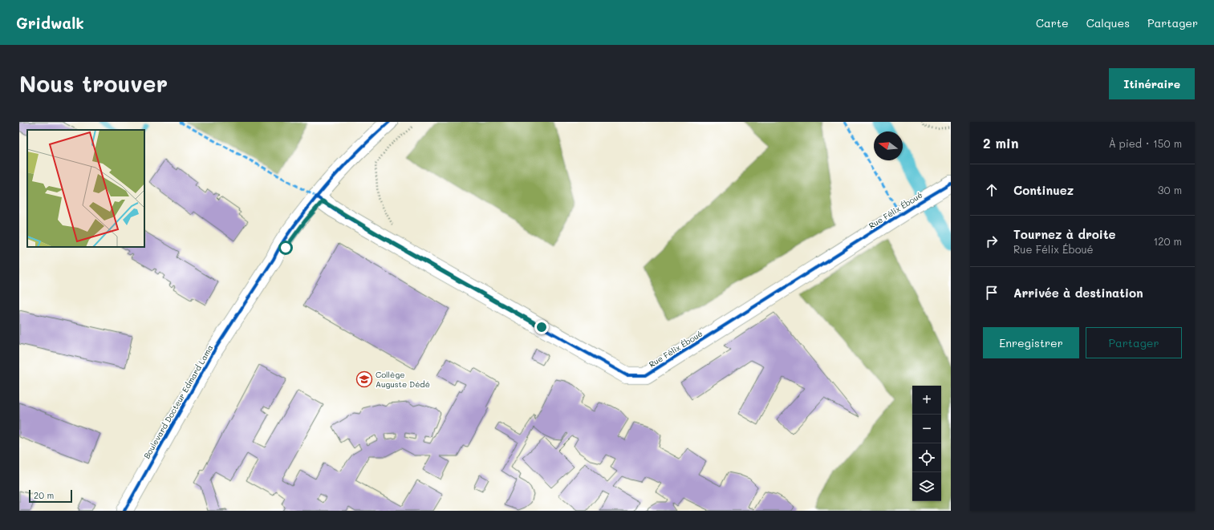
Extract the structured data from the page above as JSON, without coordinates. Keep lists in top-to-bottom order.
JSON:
{
  "streets": {
    "street": ["Rue Félix Éboué", "Boulevard Docteur Edmard Lama"]
  },
  "crossings": [
    ["Rue Félix Éboué", "Boulevard Docteur Edmard Lama"]
  ],
  "places": {
    "school or university": ["Collège Auguste Dédé"]
  },
  "scale_bar": "20 m",
  "north": "left",
  "page": {
    "header": "Gridwalk",
    "nav": ["Carte", "Calques", "Partager"],
    "buttons": [
      "Itinéraire",
      ["Enregistrer", "Partager"]
    ],
    "title": "Nous trouver",
    "heading": ["2 min", "À pied · 150 m"],
    "list": [
      ["Continuez", "30 m"],
      ["Tournez à droite", "Rue Félix Éboué", "120 m"],
      "Arrivée à destination"
    ],
    "map_buttons": ["+", "−"],
    "scale": "20 m"
  }
}
